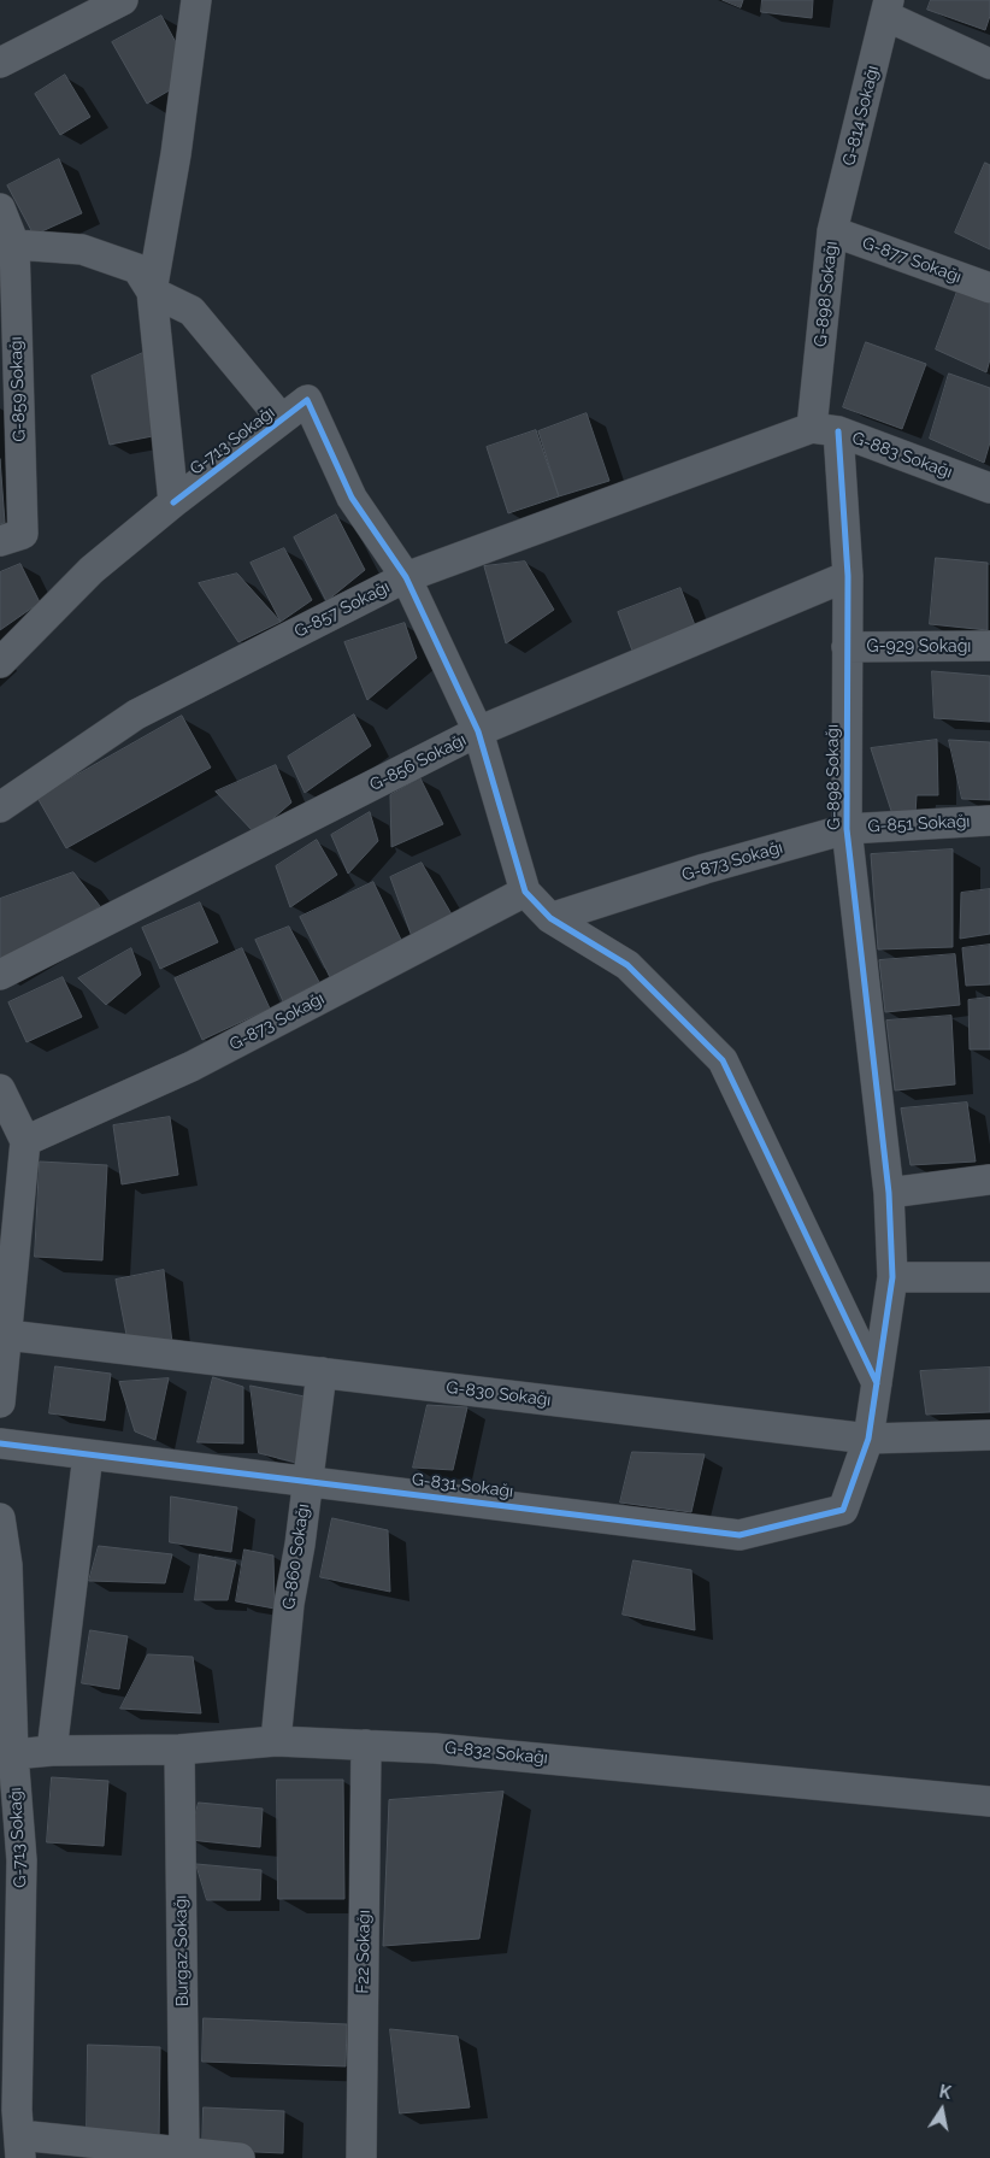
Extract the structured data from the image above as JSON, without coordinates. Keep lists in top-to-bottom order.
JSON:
{
  "streets": {
    "street": [
      "G-814 Sokağı",
      "G-877 Sokağı",
      "G-898 Sokağı",
      "G-859 Sokağı",
      "G-713 Sokağı",
      "G-883 Sokağı",
      "G-857 Sokağı",
      "G-929 Sokağı",
      "G-856 Sokağı",
      "G-851 Sokağı",
      "G-873 Sokağı",
      "G-830 Sokağı",
      "G-831 Sokağı",
      "G-860 Sokağı",
      "G-832 Sokağı",
      "Burgaz Sokağı",
      "F22 Sokağı"
    ]
  },
  "crossings": [
    ["G-814 Sokağı", "G-877 Sokağı"],
    ["G-814 Sokağı", "G-898 Sokağı"],
    ["G-877 Sokağı", "G-898 Sokağı"],
    ["G-898 Sokağı", "G-883 Sokağı"],
    ["G-898 Sokağı", "G-857 Sokağı"],
    ["G-898 Sokağı", "G-929 Sokağı"],
    ["G-898 Sokağı", "G-856 Sokağı"],
    ["G-898 Sokağı", "G-851 Sokağı"],
    ["G-898 Sokağı", "G-873 Sokağı"],
    ["G-898 Sokağı", "G-830 Sokağı"],
    ["G-898 Sokağı", "G-831 Sokağı"],
    ["G-713 Sokağı", "G-857 Sokağı"],
    ["G-713 Sokağı", "G-832 Sokağı"],
    ["G-883 Sokağı", "G-857 Sokağı"],
    ["G-851 Sokağı", "G-873 Sokağı"],
    ["G-830 Sokağı", "G-831 Sokağı"],
    ["G-830 Sokağı", "G-860 Sokağı"],
    ["G-831 Sokağı", "G-860 Sokağı"],
    ["G-860 Sokağı", "G-832 Sokağı"],
    ["G-832 Sokağı", "Burgaz Sokağı"],
    ["G-832 Sokağı", "F22 Sokağı"]
  ],
  "north": "top"
}
